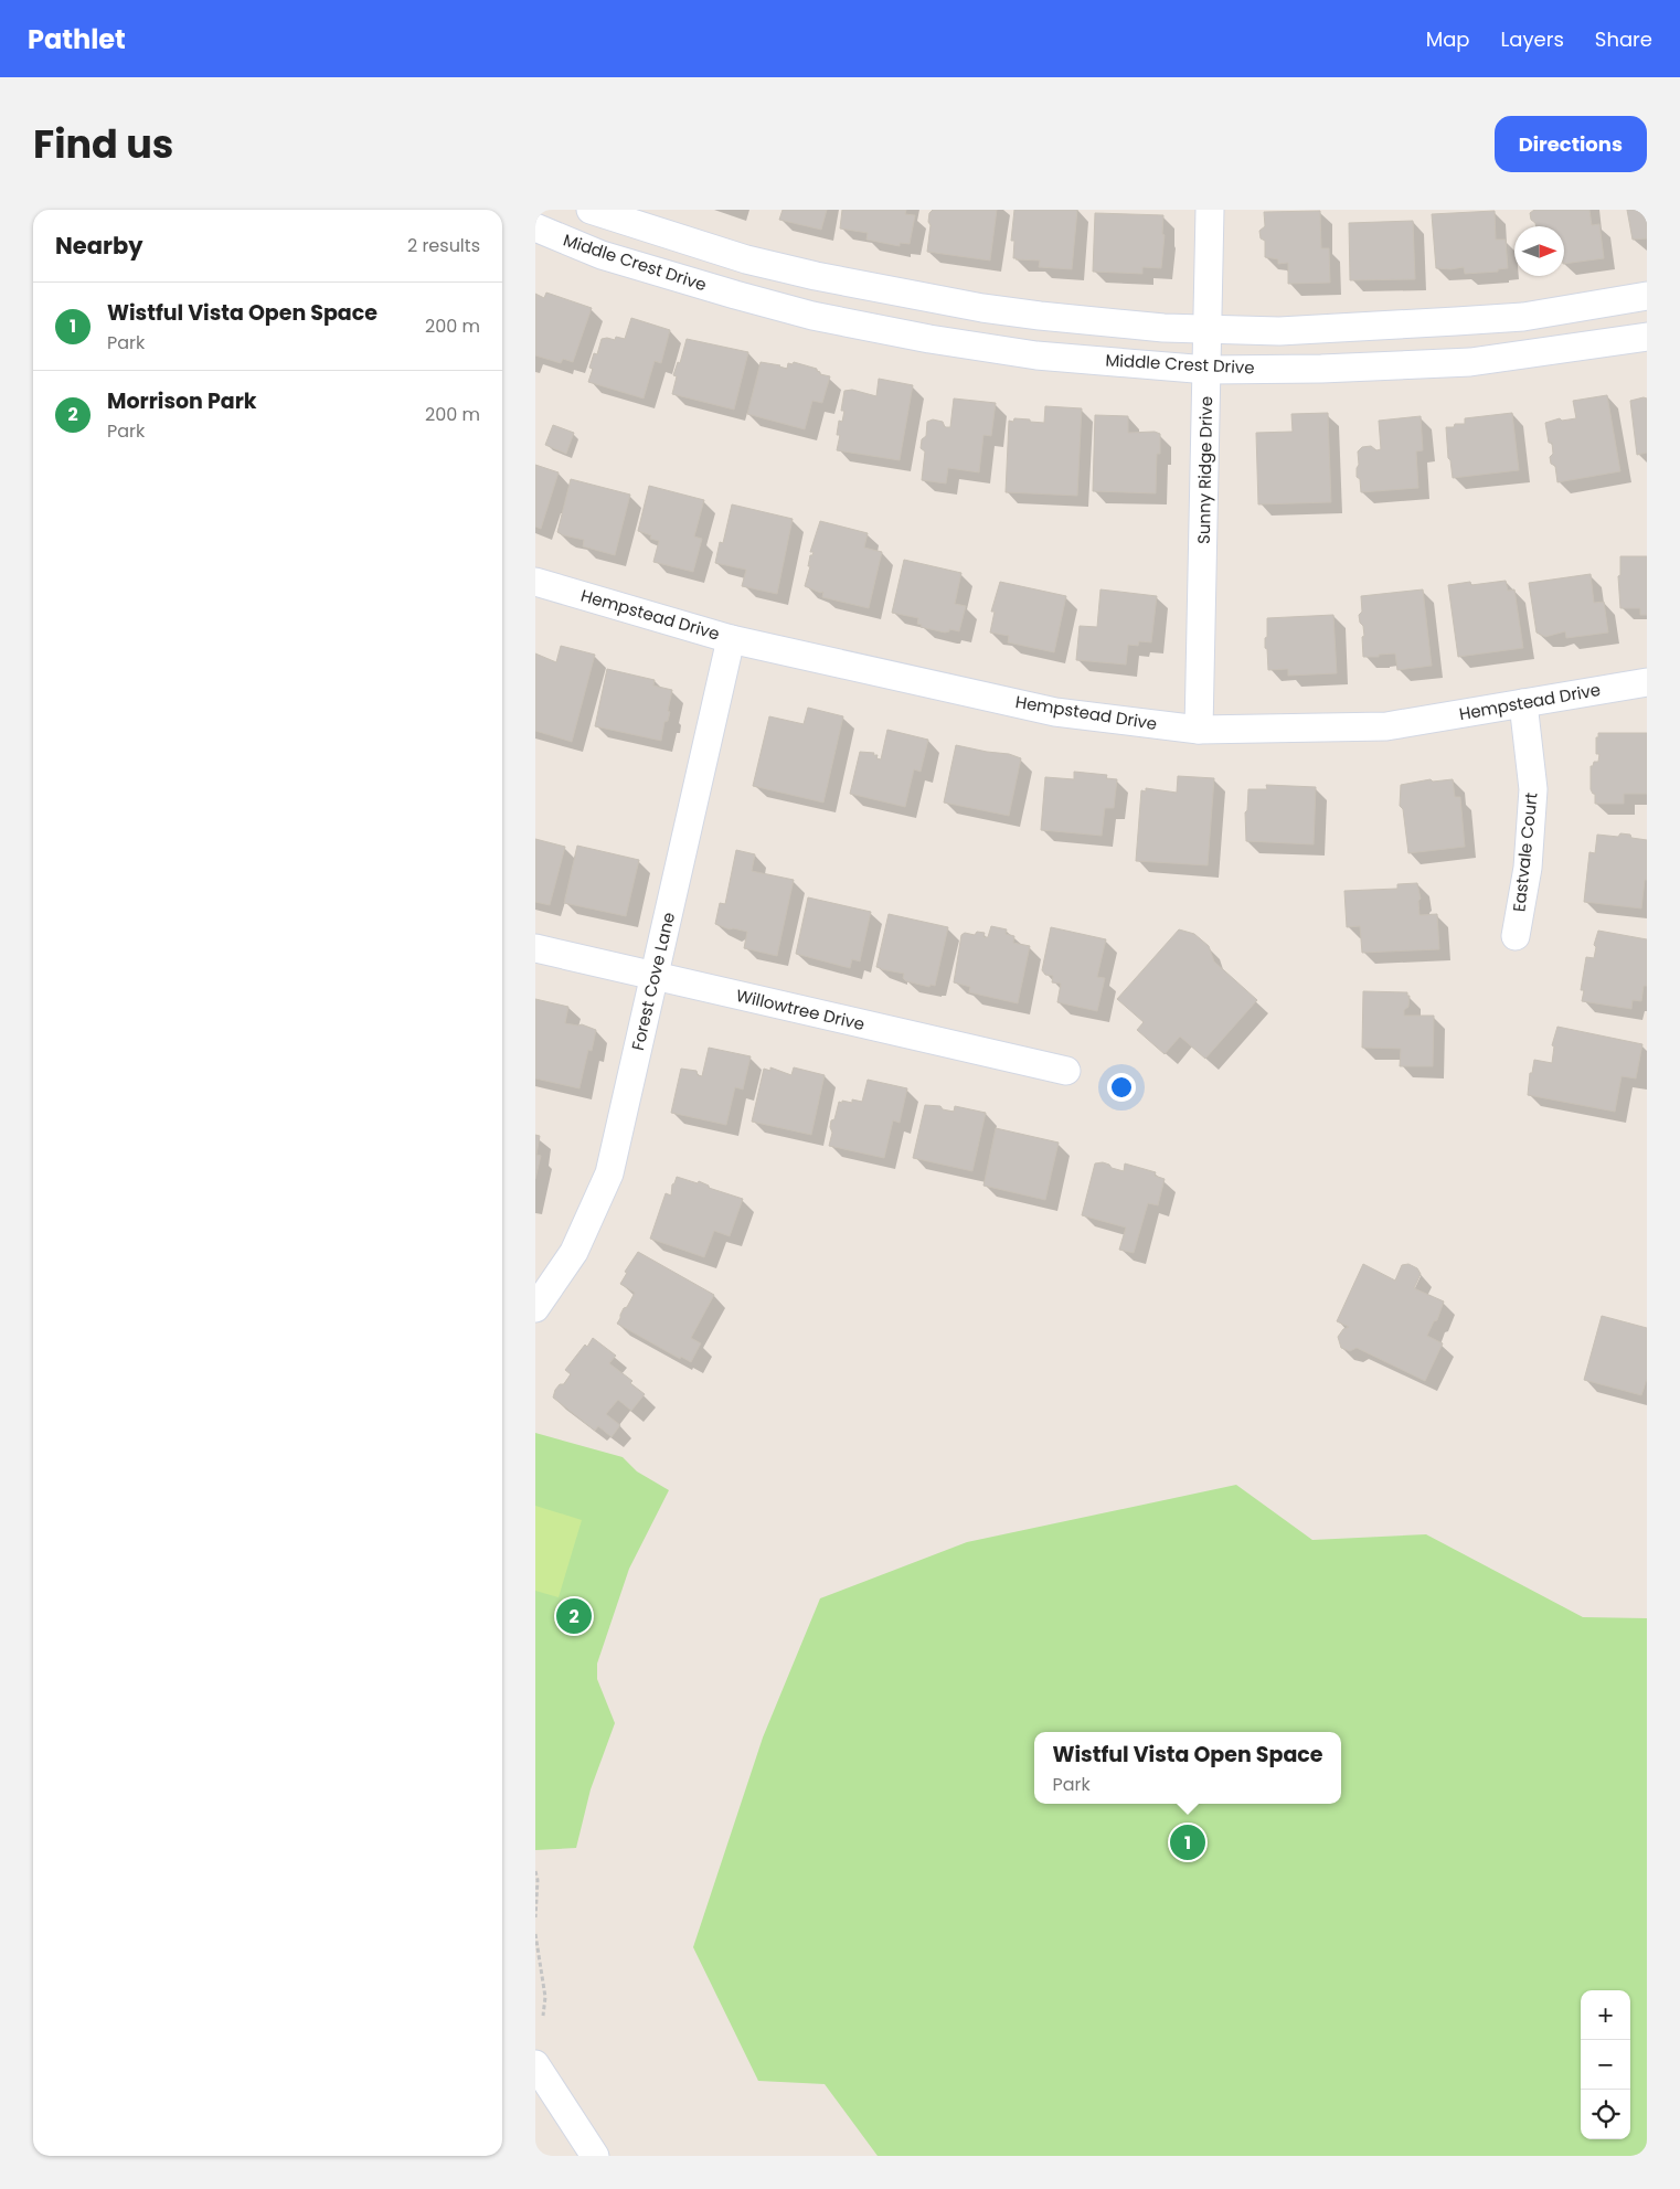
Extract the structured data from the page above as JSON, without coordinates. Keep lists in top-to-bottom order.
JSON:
{
  "streets": {
    "street": [
      "Middle Crest Drive",
      "Sunny Ridge Drive",
      "Hempstead Drive",
      "Eastvale Court",
      "Forest Cove Lane",
      "Willowtree Drive"
    ]
  },
  "crossings": [
    ["Middle Crest Drive", "Sunny Ridge Drive"],
    ["Sunny Ridge Drive", "Hempstead Drive"],
    ["Hempstead Drive", "Eastvale Court"],
    ["Hempstead Drive", "Forest Cove Lane"],
    ["Forest Cove Lane", "Willowtree Drive"]
  ],
  "north": "right",
  "page": {
    "header": "Pathlet",
    "nav": ["Map", "Layers", "Share"],
    "title": "Find us",
    "buttons": "Directions",
    "heading": ["Nearby", "2 results"],
    "list": [
      {
        "mark": "1",
        "name": "Wistful Vista Open Space",
        "note": "Park",
        "value": "200 m"
      },
      {
        "mark": "2",
        "name": "Morrison Park",
        "note": "Park",
        "value": "200 m"
      }
    ],
    "pins": ["2", "1"],
    "popup": ["Wistful Vista Open Space", "Park"],
    "map_buttons": ["+", "−"]
  }
}
